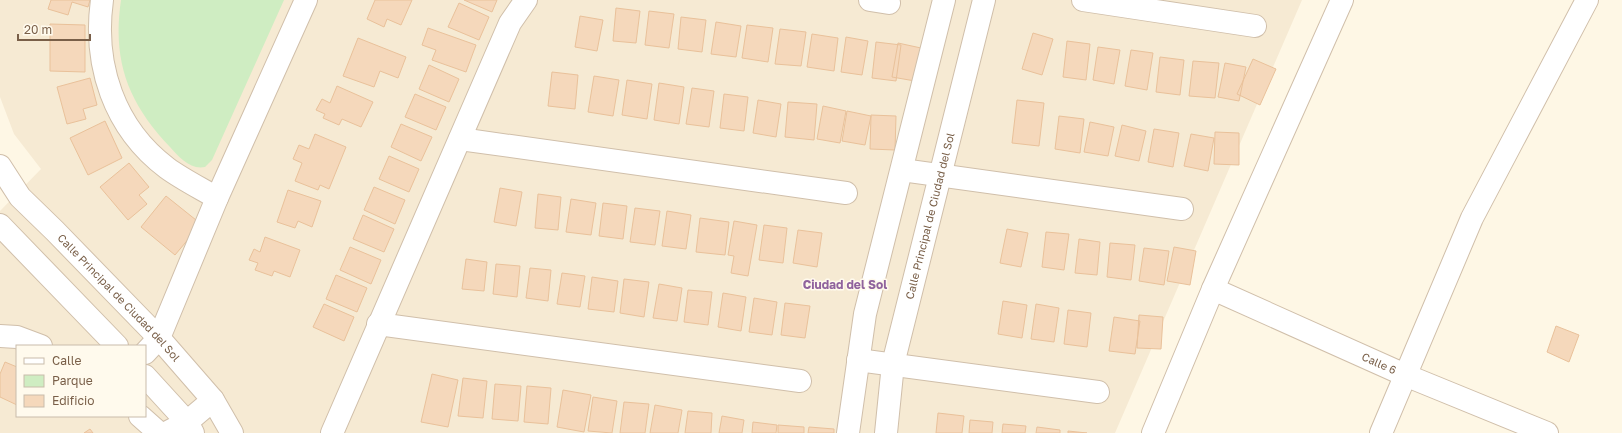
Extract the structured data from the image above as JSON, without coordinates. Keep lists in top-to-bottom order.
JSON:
{
  "streets": {
    "street": ["Calle Principal de Ciudad del Sol", "Calle 6"]
  },
  "districts": ["Ciudad del Sol"],
  "legend": ["Calle", "Parque", "Edificio"],
  "scale_bar": "20 m"
}
